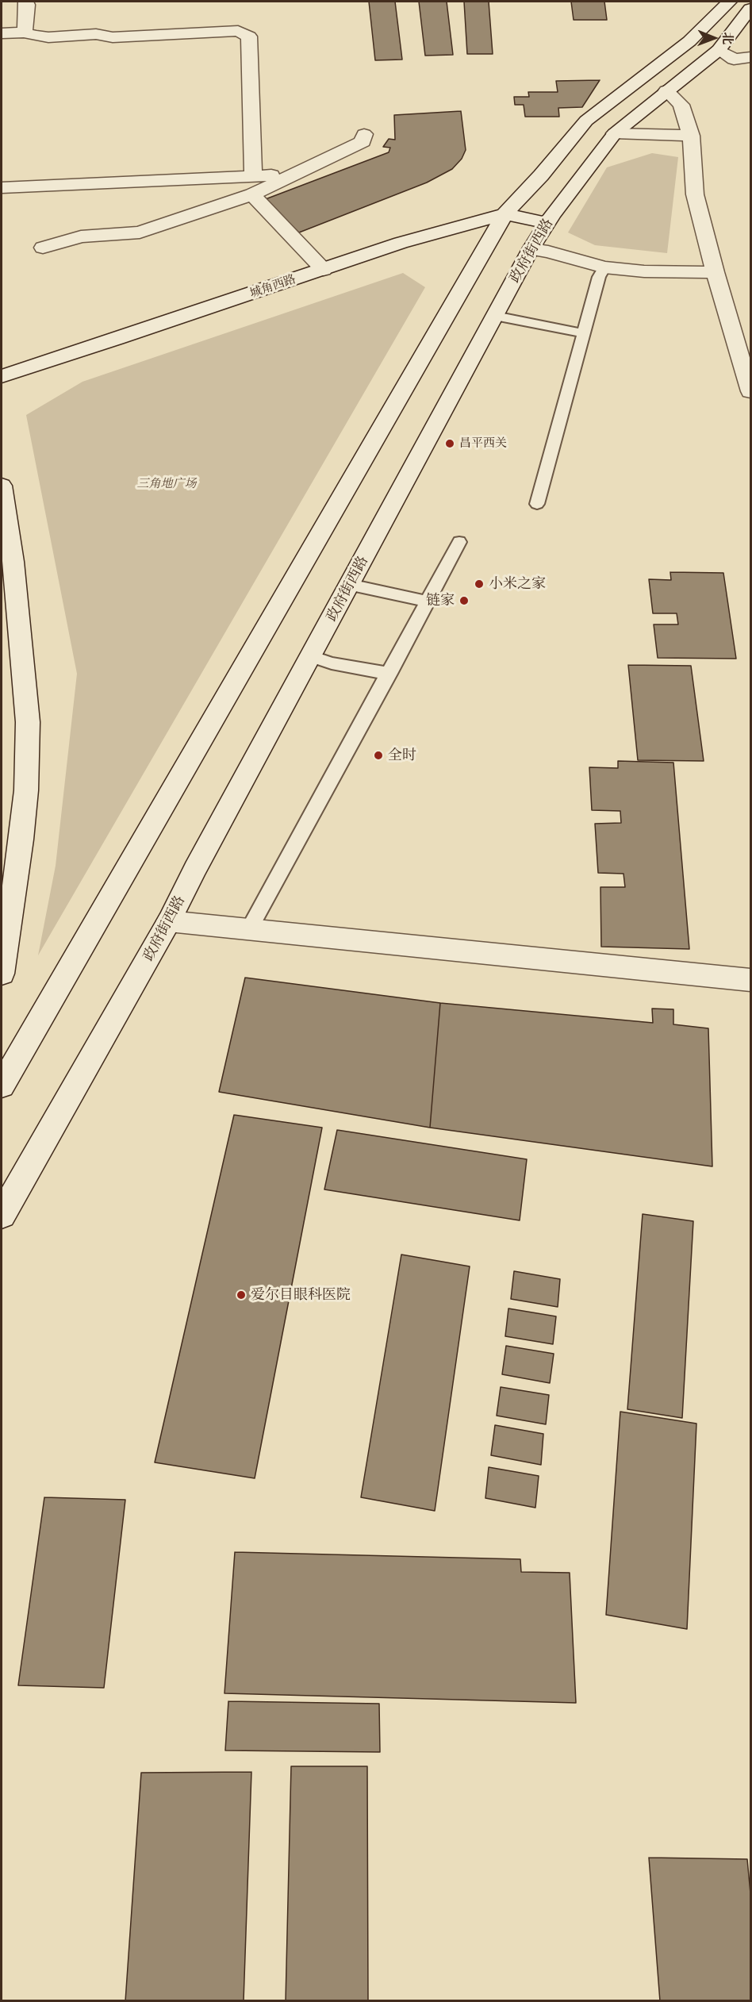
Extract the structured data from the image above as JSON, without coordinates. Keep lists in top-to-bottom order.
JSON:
{
  "streets": {
    "street": ["政府街西路", "城角西路"]
  },
  "crossings": [
    ["政府街西路", "城角西路"]
  ],
  "parks": ["三角地广场"],
  "places": [
    "昌平西关",
    "小米之家",
    "链家",
    "全时",
    "爱尔目眼科医院"
  ],
  "north": "right"
}
